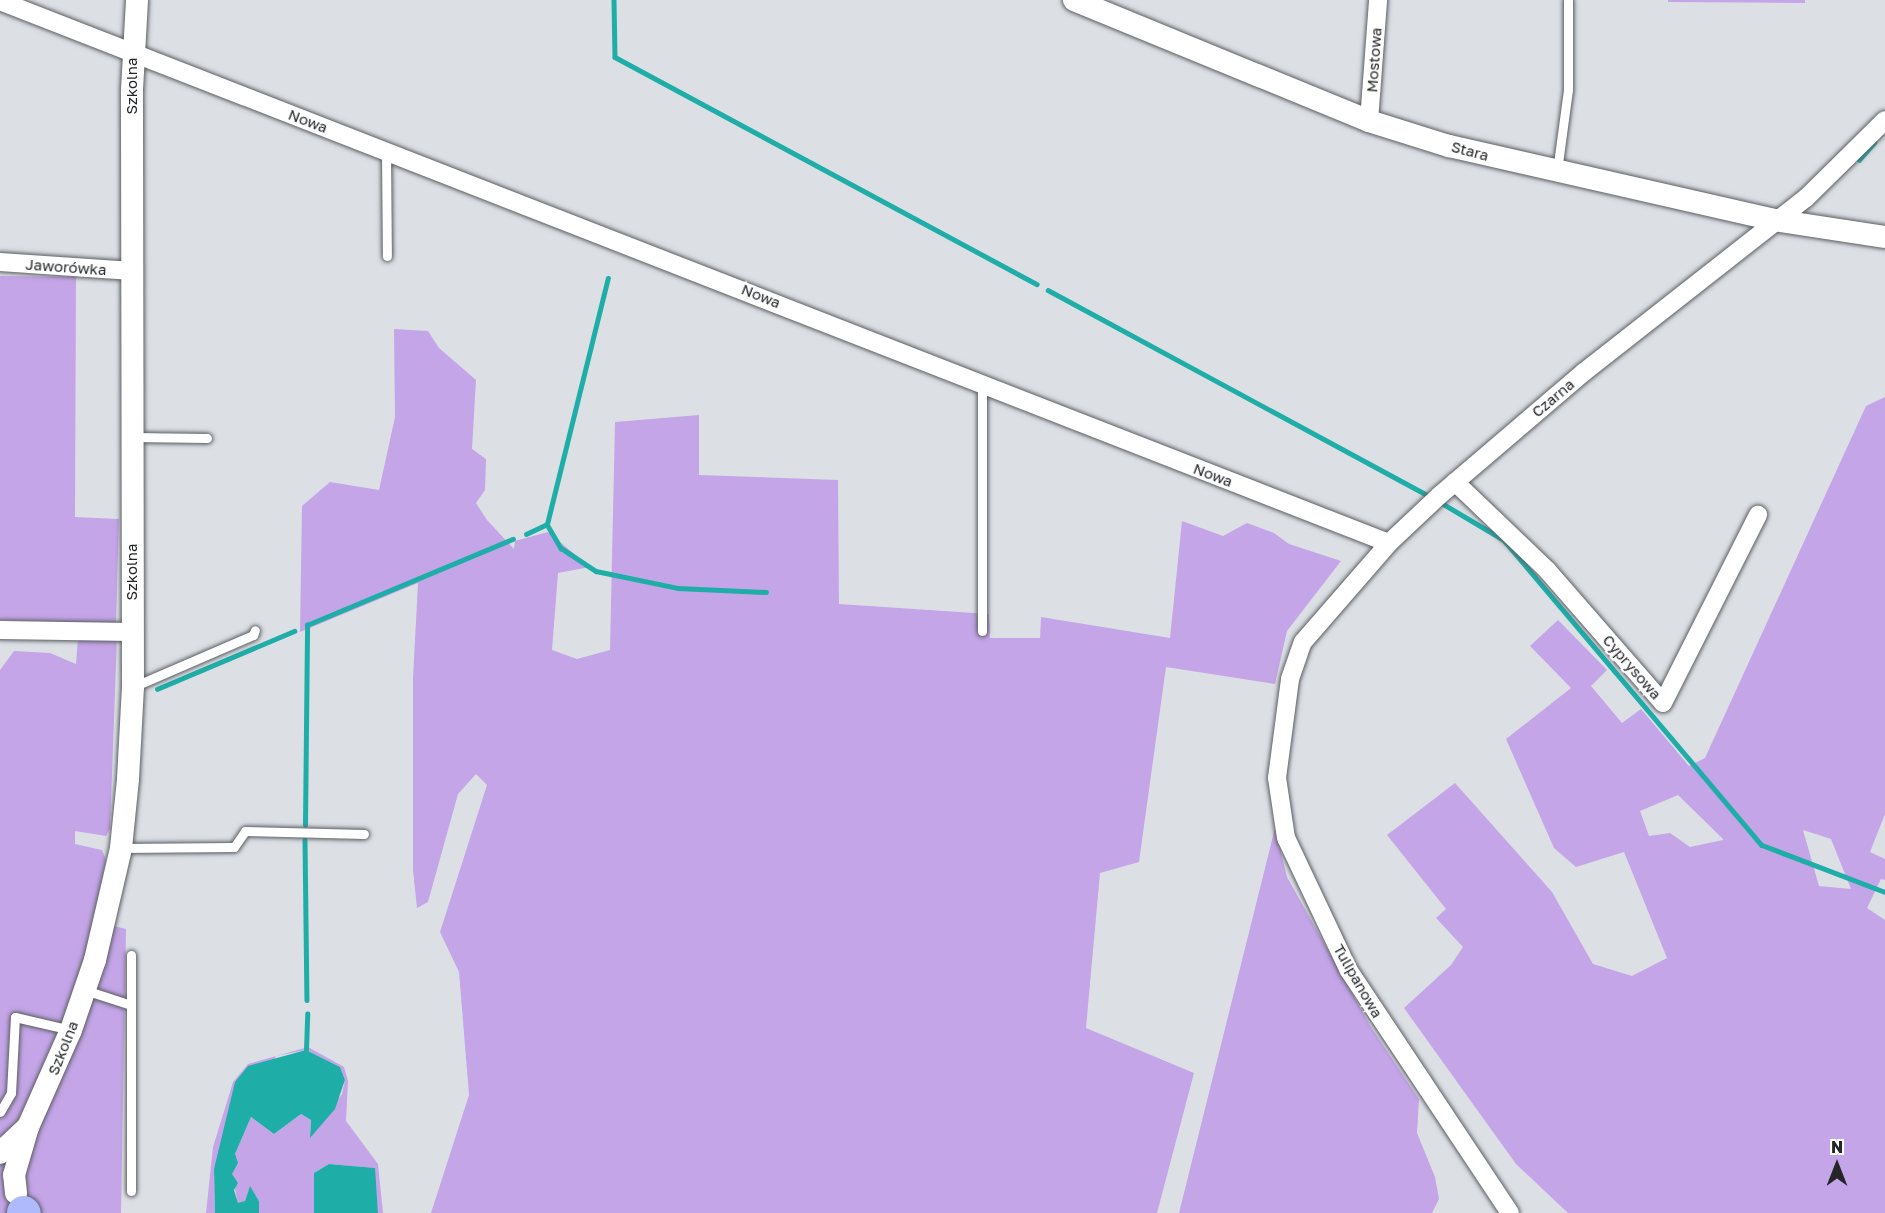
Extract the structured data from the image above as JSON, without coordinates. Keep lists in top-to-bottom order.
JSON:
{
  "streets": {
    "street": [
      "Mostowa",
      "Szkolna",
      "Nowa",
      "Stara",
      "Jaworówka",
      "Czarna",
      "Cyprysowa",
      "Tulipanowa"
    ]
  },
  "crossings": [
    ["Mostowa", "Stara"],
    ["Szkolna", "Nowa"],
    ["Szkolna", "Jaworówka"],
    ["Nowa", "Czarna"],
    ["Stara", "Czarna"],
    ["Czarna", "Cyprysowa"],
    ["Czarna", "Tulipanowa"]
  ],
  "north": "top"
}
